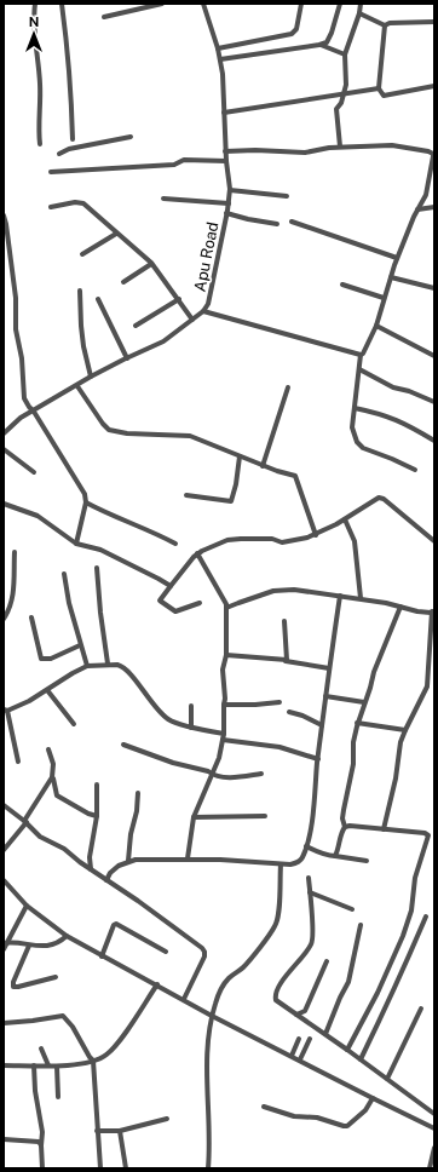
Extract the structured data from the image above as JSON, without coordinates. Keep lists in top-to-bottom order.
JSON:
{
  "streets": {
    "street": ["Apu Road"]
  },
  "north": "top"
}
